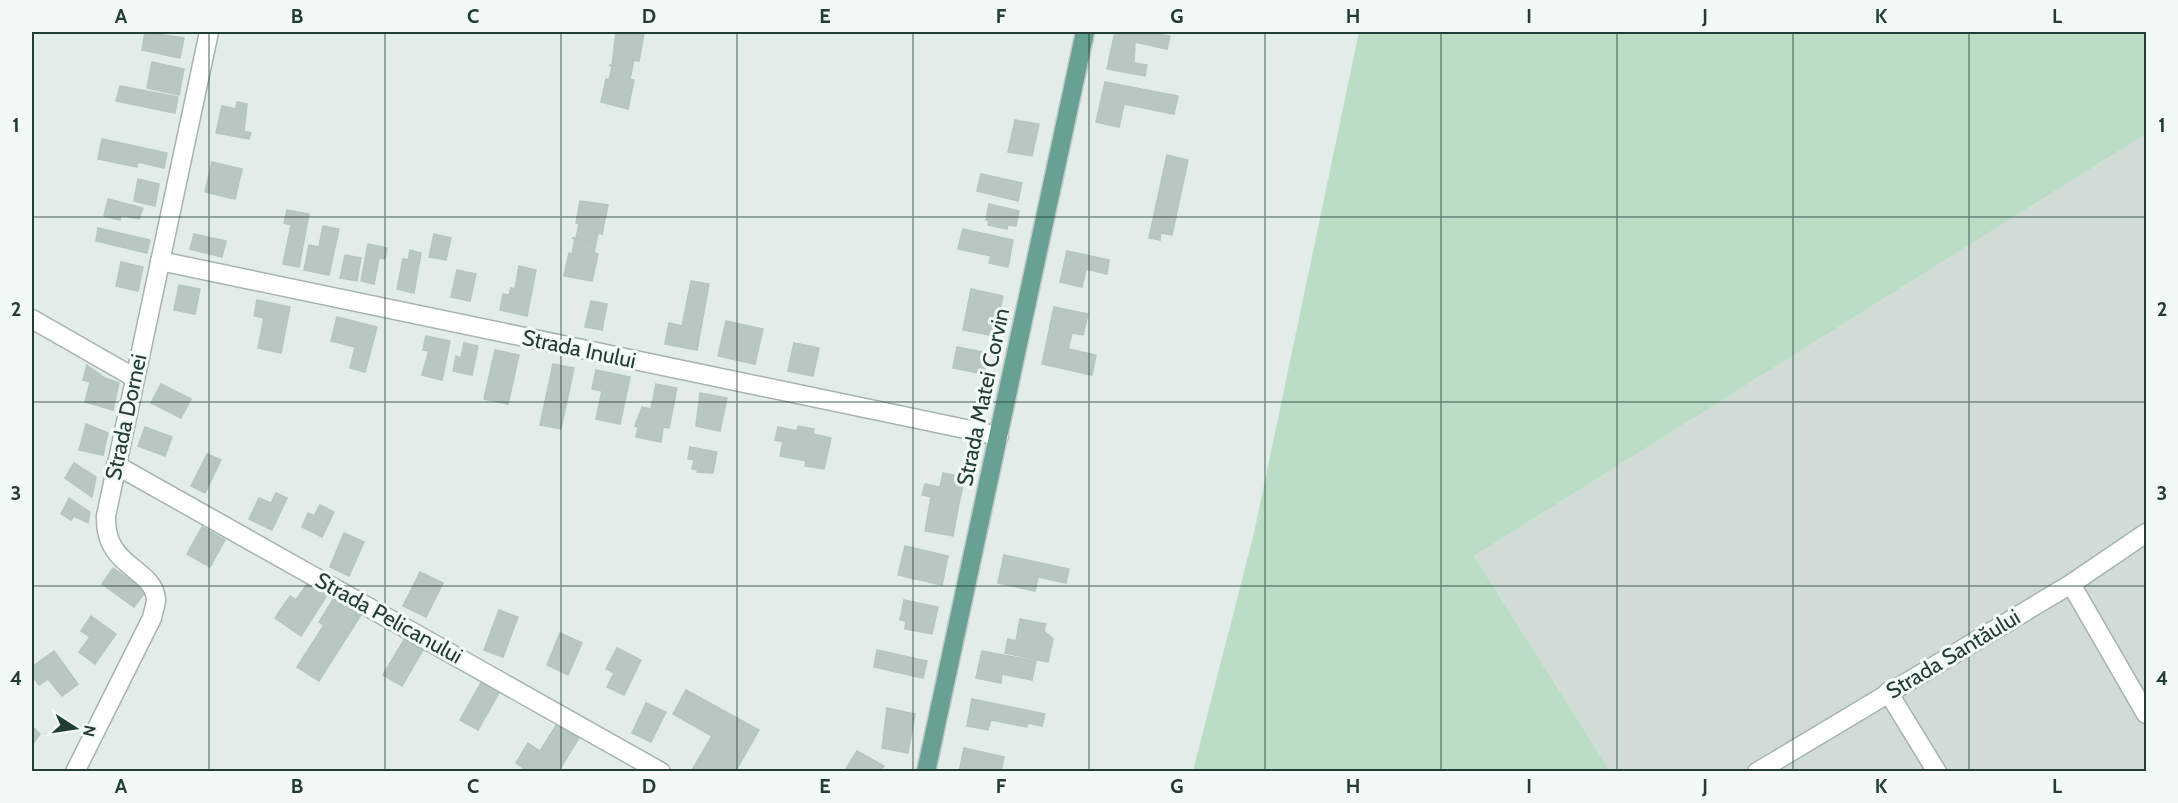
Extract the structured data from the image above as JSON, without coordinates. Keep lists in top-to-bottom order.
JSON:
{
  "streets": {
    "main road": ["Strada Matei Corvin"],
    "street": [
      "Strada Inului",
      "Strada Dornei",
      "Strada Pelicanului",
      "Strada Santăului"
    ]
  },
  "crossings": [
    ["Strada Inului", "Strada Matei Corvin"],
    ["Strada Inului", "Strada Dornei"],
    ["Strada Dornei", "Strada Pelicanului"]
  ],
  "north": "right",
  "grid": {
    "columns": [
      "A",
      "B",
      "C",
      "D",
      "E",
      "F",
      "G",
      "H",
      "I",
      "J",
      "K",
      "L"
    ],
    "rows": [
      "1",
      "2",
      "3",
      "4"
    ]
  }
}
